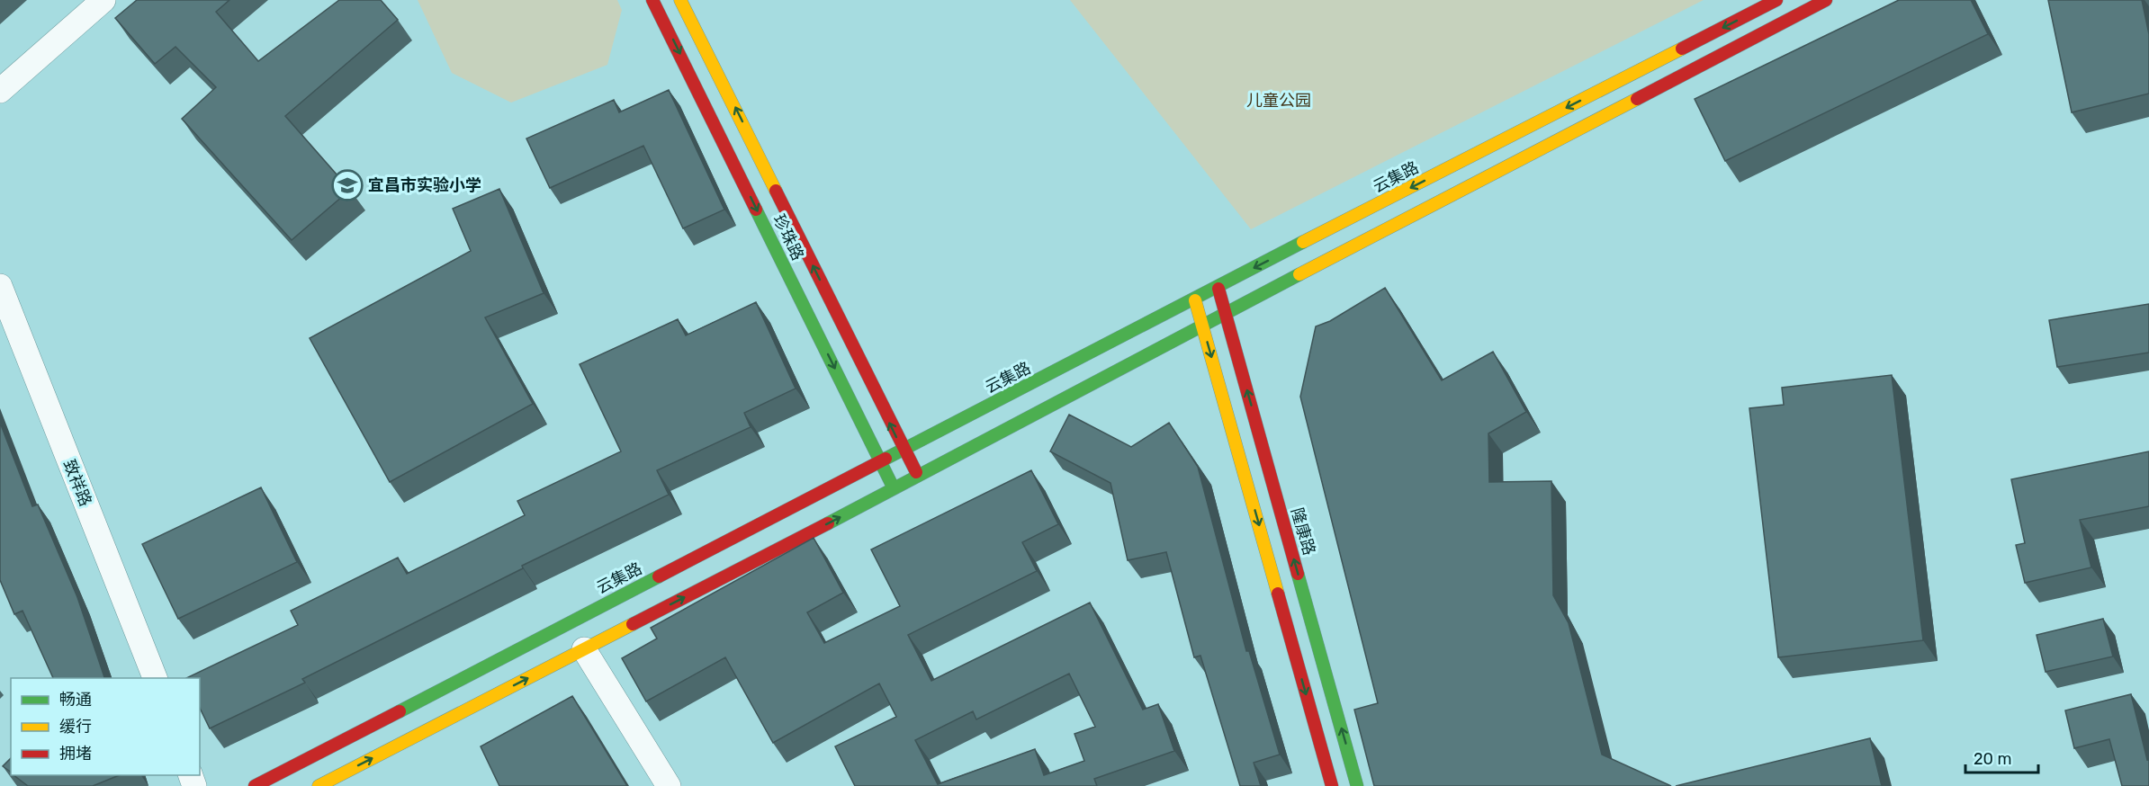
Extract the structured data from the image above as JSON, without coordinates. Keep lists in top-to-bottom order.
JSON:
{
  "streets": {
    "main road": ["云集路", "珍珠路", "隆康路"],
    "street": ["致祥路"]
  },
  "crossings": [
    ["云集路", "珍珠路"],
    ["云集路", "隆康路"]
  ],
  "parks": ["儿童公园"],
  "places": {
    "school or university": ["宜昌市实验小学"]
  },
  "legend": ["畅通", "缓行", "拥堵"],
  "scale_bar": "20 m"
}
